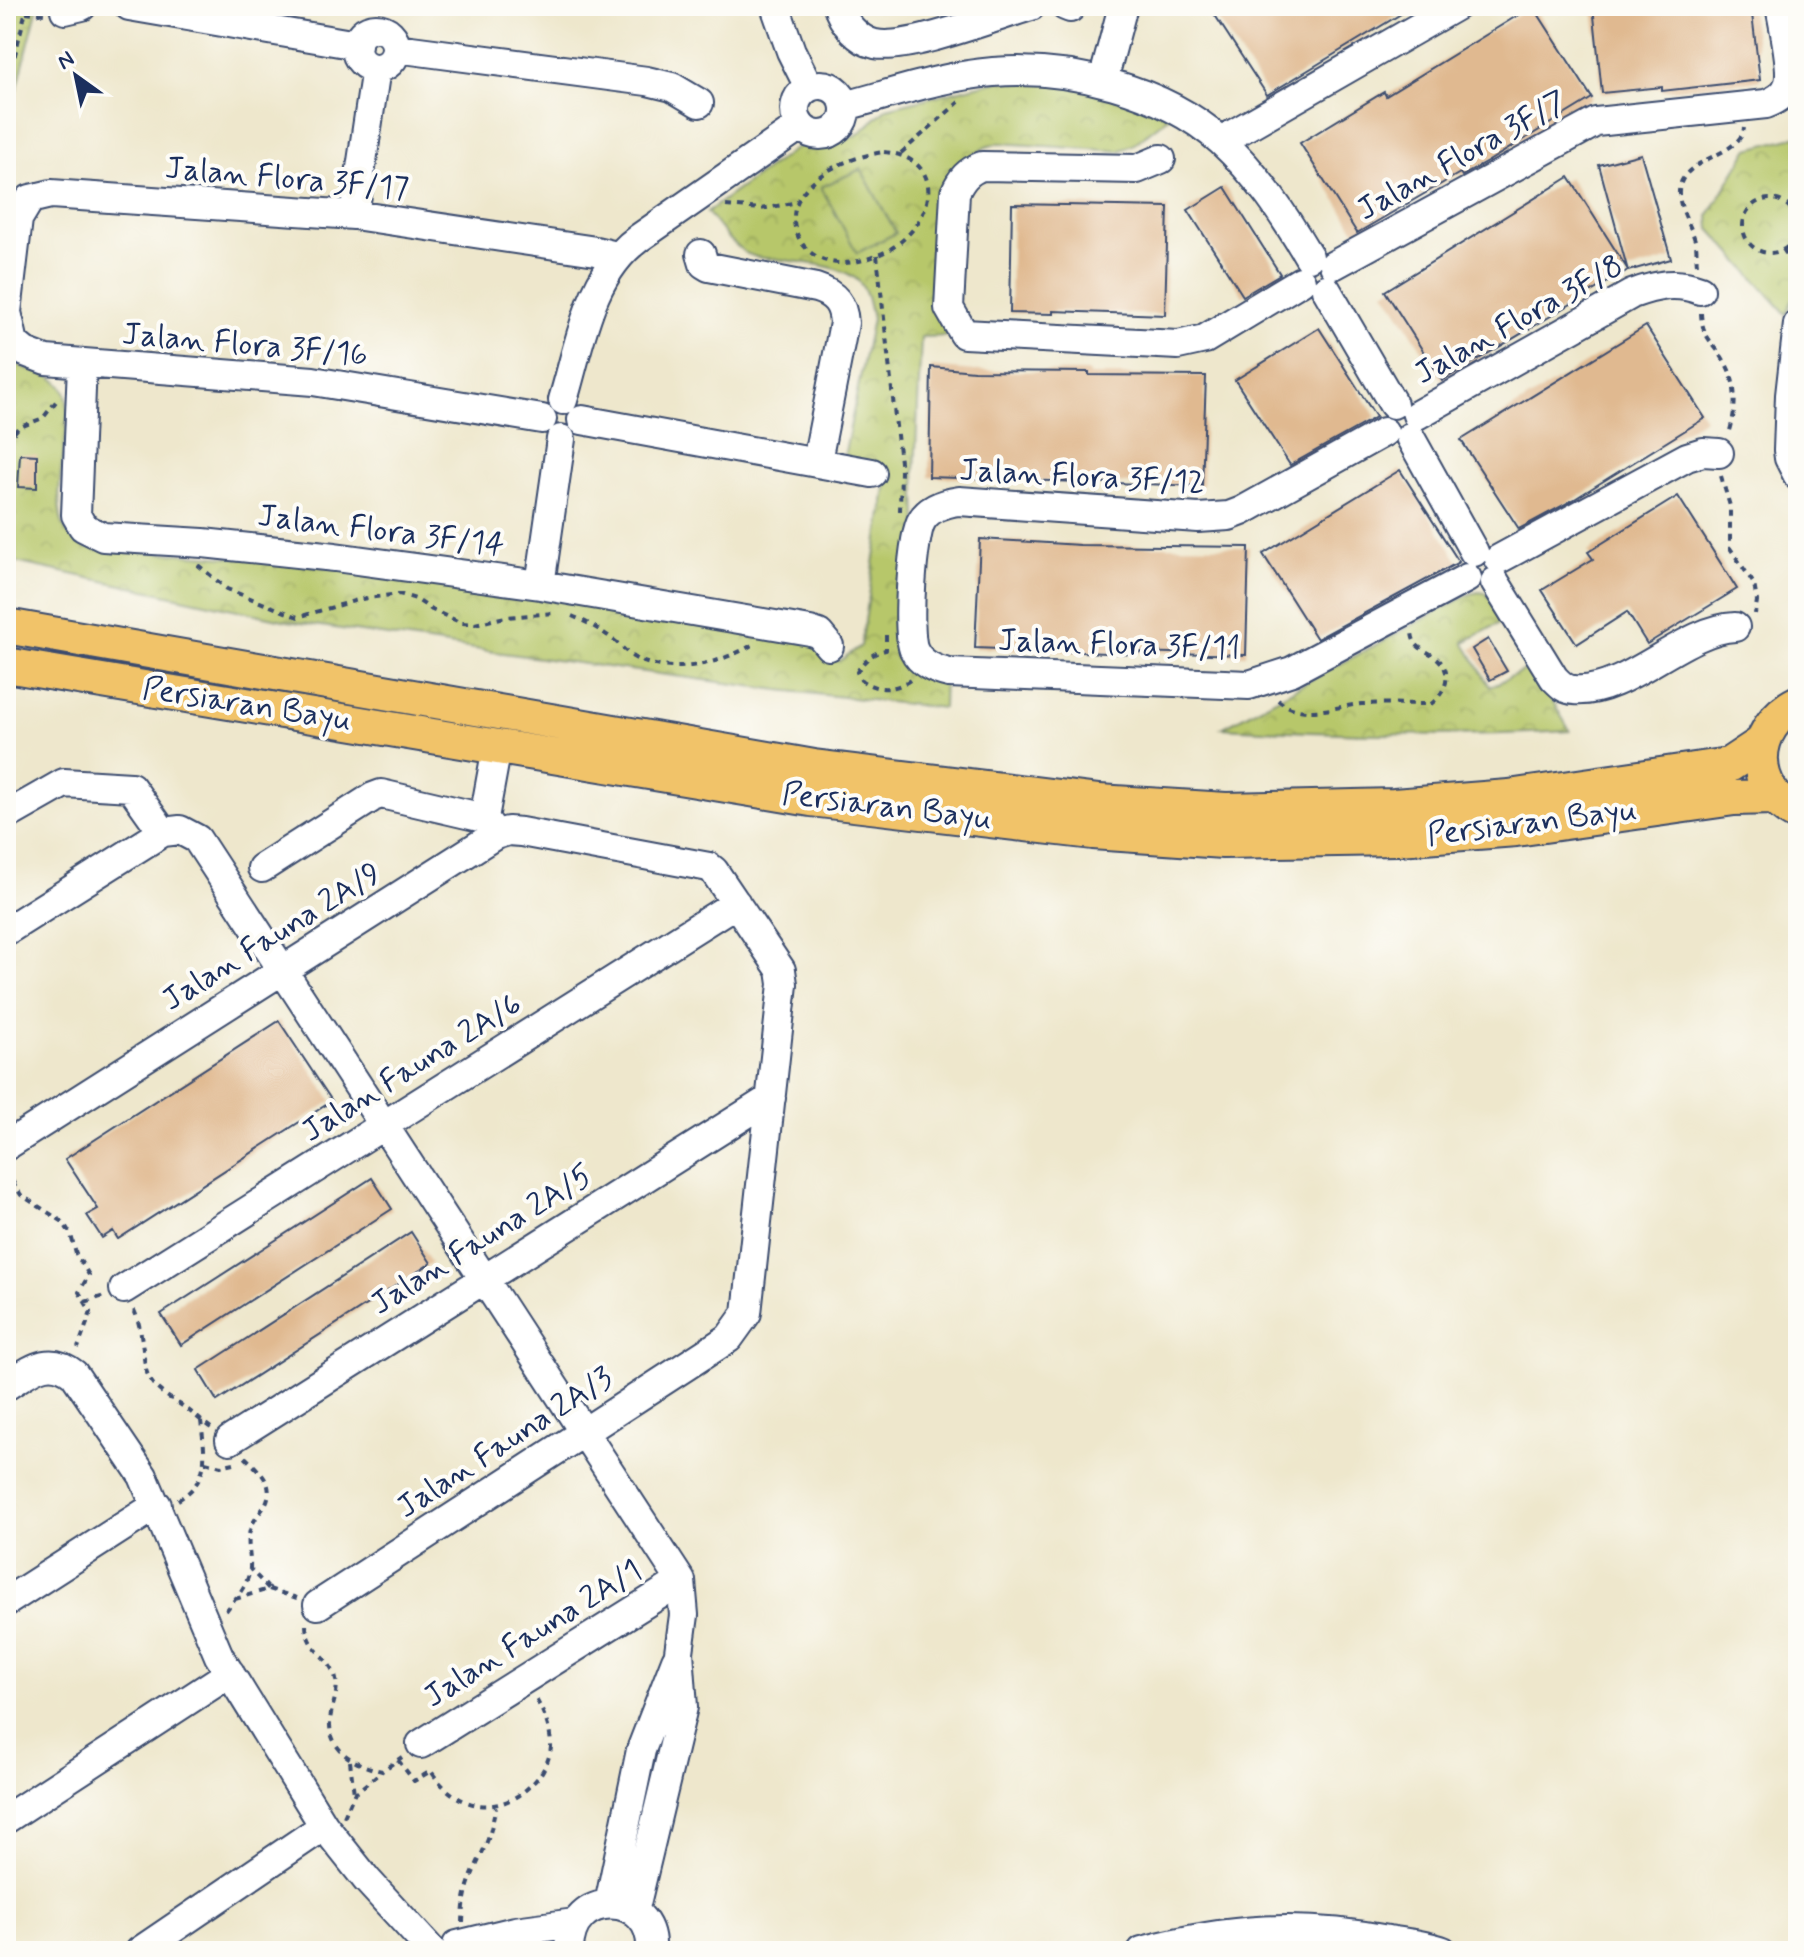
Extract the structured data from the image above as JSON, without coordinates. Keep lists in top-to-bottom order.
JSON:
{
  "streets": {
    "main road": ["Persiaran Bayu"],
    "street": [
      "Jalan Flora 3F/7",
      "Jalan Flora 3F/17",
      "Jalan Flora 3F/8",
      "Jalan Flora 3F/16",
      "Jalan Flora 3F/12",
      "Jalan Flora 3F/14",
      "Jalan Flora 3F/11",
      "Jalan Fauna 2A/9",
      "Jalan Fauna 2A/6",
      "Jalan Fauna 2A/5",
      "Jalan Fauna 2A/3",
      "Jalan Fauna 2A/1"
    ]
  },
  "crossings": [
    ["Jalan Flora 3F/17", "Jalan Flora 3F/16"],
    ["Jalan Flora 3F/8", "Jalan Flora 3F/12"],
    ["Jalan Flora 3F/16", "Jalan Flora 3F/14"],
    ["Jalan Flora 3F/12", "Jalan Flora 3F/11"],
    ["Jalan Fauna 2A/5", "Jalan Fauna 2A/3"]
  ],
  "north": "top left"
}
